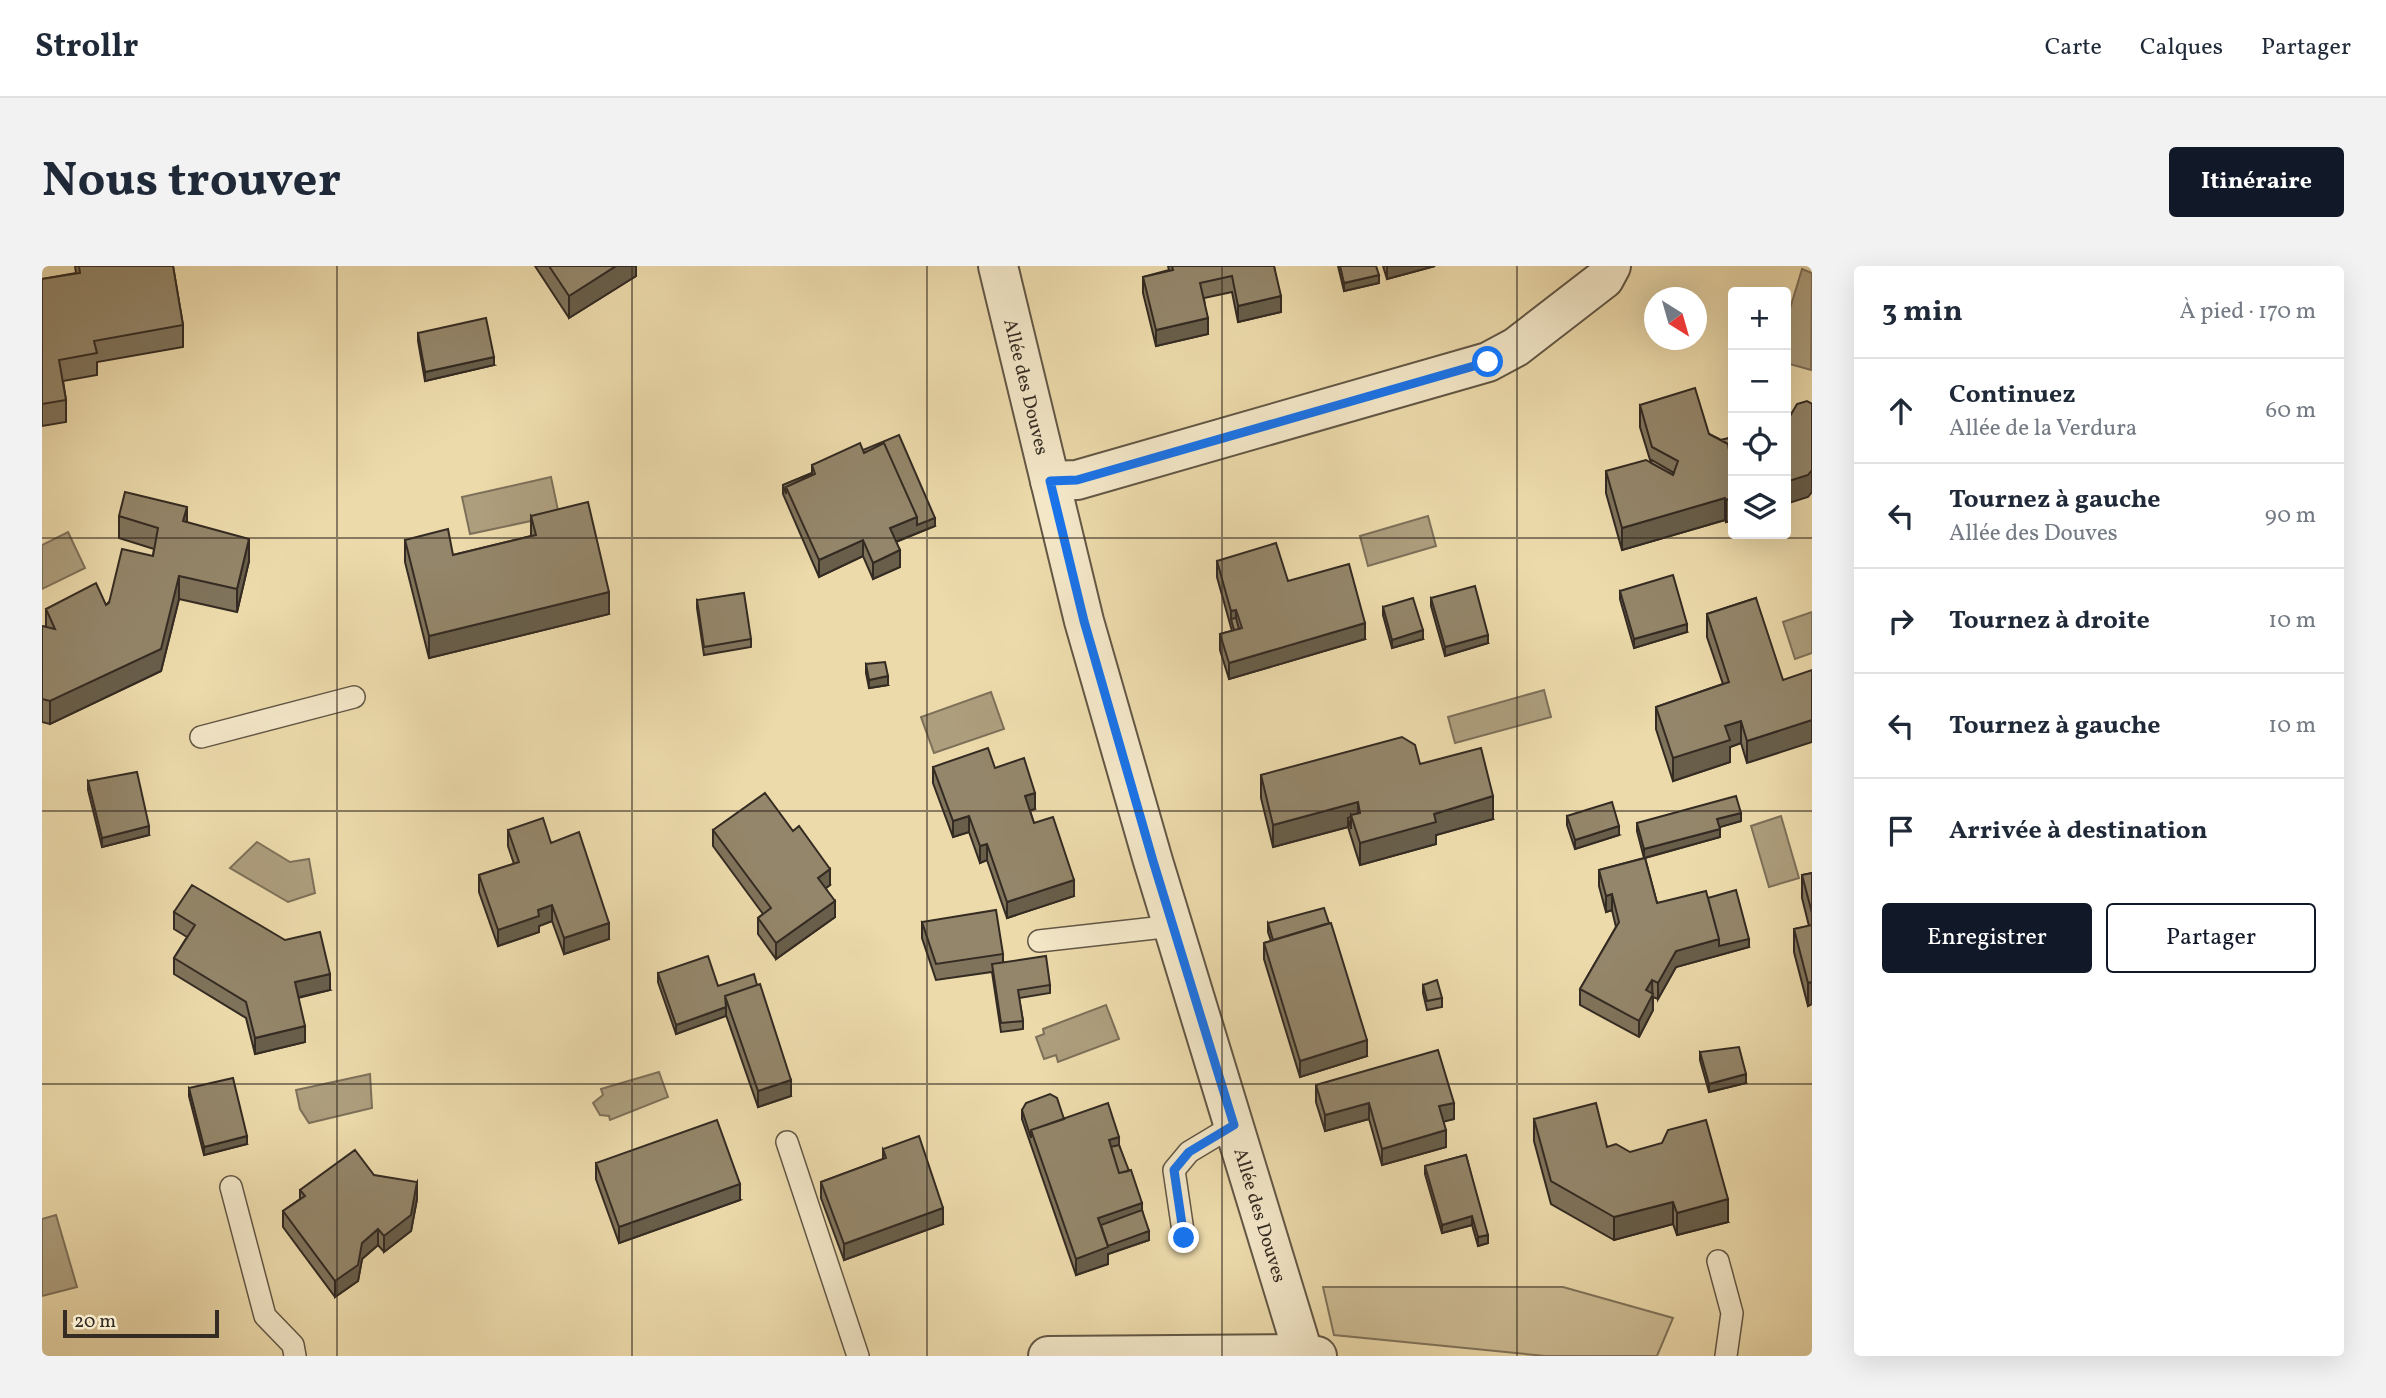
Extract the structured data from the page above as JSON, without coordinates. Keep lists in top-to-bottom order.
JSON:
{
  "streets": {
    "street": ["Allée des Douves"]
  },
  "scale_bar": "20 m",
  "north": "bottom right",
  "page": {
    "header": "Strollr",
    "nav": ["Carte", "Calques", "Partager"],
    "buttons": [
      "Itinéraire",
      ["Enregistrer", "Partager"]
    ],
    "title": "Nous trouver",
    "heading": ["3 min", "À pied · 170 m"],
    "map_buttons": ["+", "−"],
    "list": [
      ["Continuez", "Allée de la Verdura", "60 m"],
      ["Tournez à gauche", "Allée des Douves", "90 m"],
      ["Tournez à droite", "10 m"],
      ["Tournez à gauche", "10 m"],
      "Arrivée à destination"
    ],
    "scale": "20 m"
  }
}
